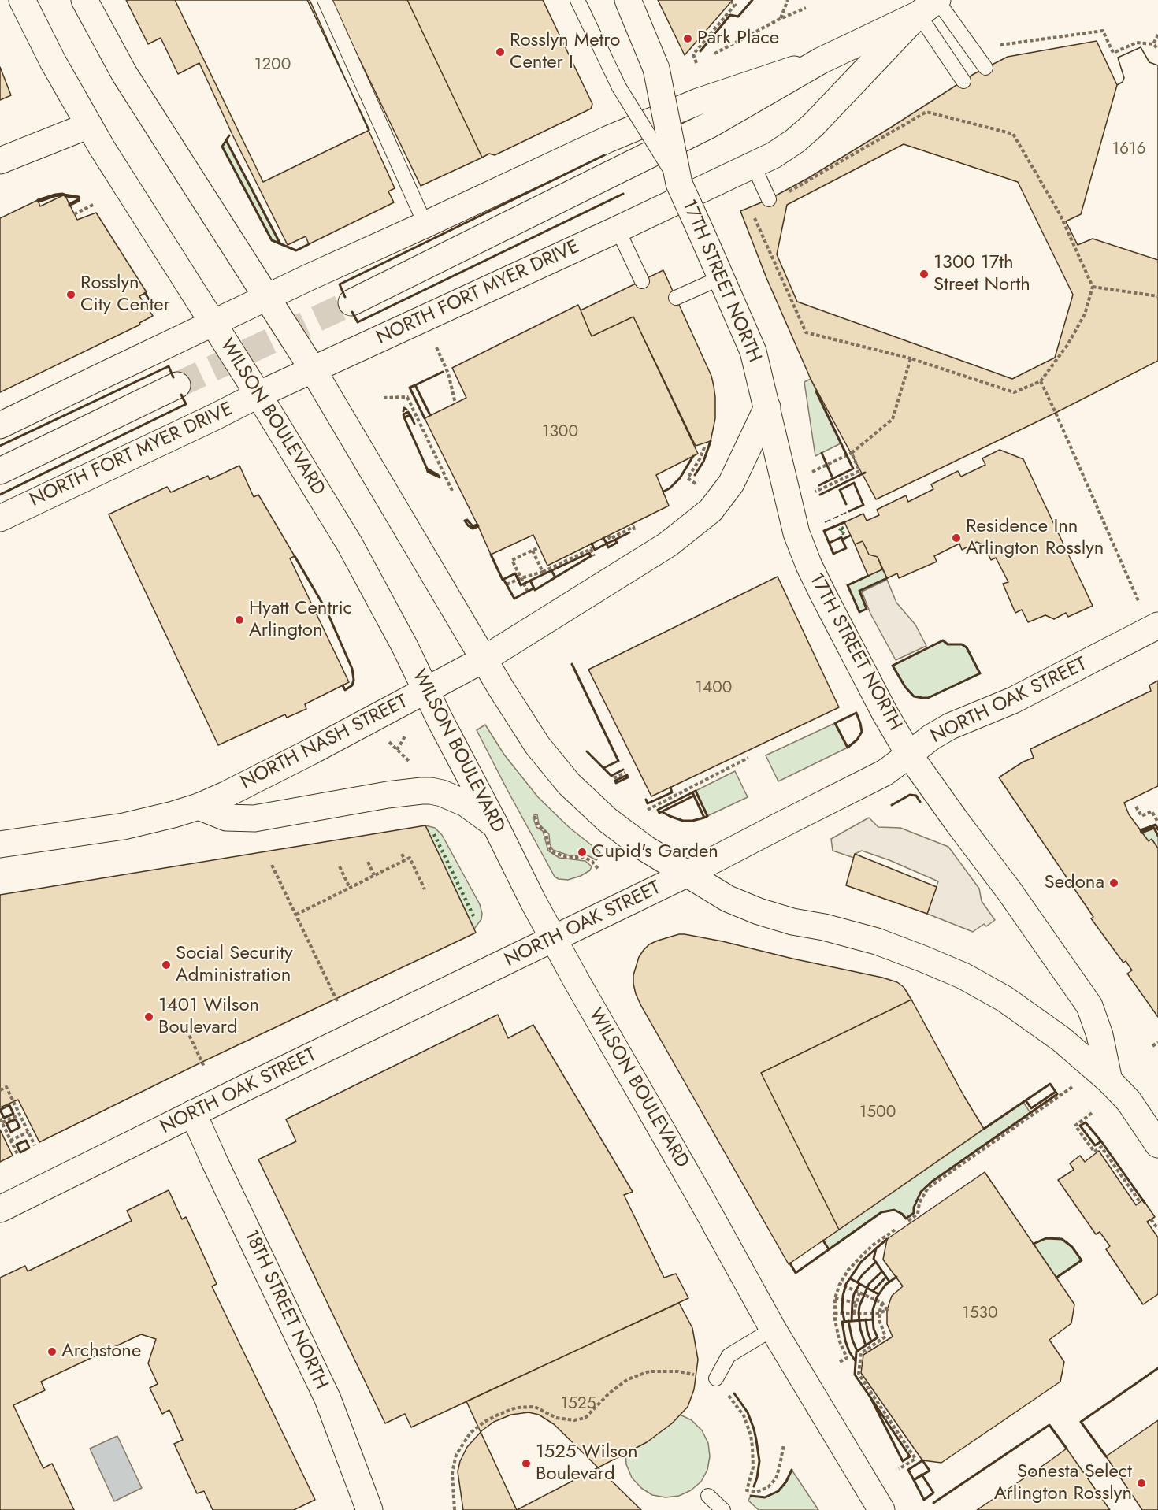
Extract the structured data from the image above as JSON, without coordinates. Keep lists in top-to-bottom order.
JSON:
{
  "streets": {
    "main road": [
      "17TH STREET NORTH",
      "NORTH FORT MYER DRIVE",
      "WILSON BOULEVARD",
      "NORTH OAK STREET",
      "NORTH NASH STREET",
      "18TH STREET NORTH"
    ]
  },
  "crossings": [
    ["17TH STREET NORTH", "NORTH OAK STREET"],
    ["17TH STREET NORTH", "NORTH NASH STREET"],
    ["NORTH FORT MYER DRIVE", "WILSON BOULEVARD"],
    ["WILSON BOULEVARD", "NORTH OAK STREET"],
    ["WILSON BOULEVARD", "NORTH NASH STREET"],
    ["NORTH OAK STREET", "18TH STREET NORTH"]
  ],
  "places": [
    "Park Place",
    "Rosslyn Metro Center I",
    "1300 17th Street North",
    "Rosslyn City Center",
    "Residence Inn Arlington Rosslyn",
    "Hyatt Centric Arlington",
    "Cupid's Garden",
    "Sedona",
    "Social Security Administration",
    "1401 Wilson Boulevard",
    "Archstone",
    "1525 Wilson Boulevard",
    "Sonesta Select Arlington Rosslyn"
  ],
  "house_numbers": [
    "1200",
    "1616",
    "1300",
    "1400",
    "1500",
    "1530",
    "1525"
  ]
}
